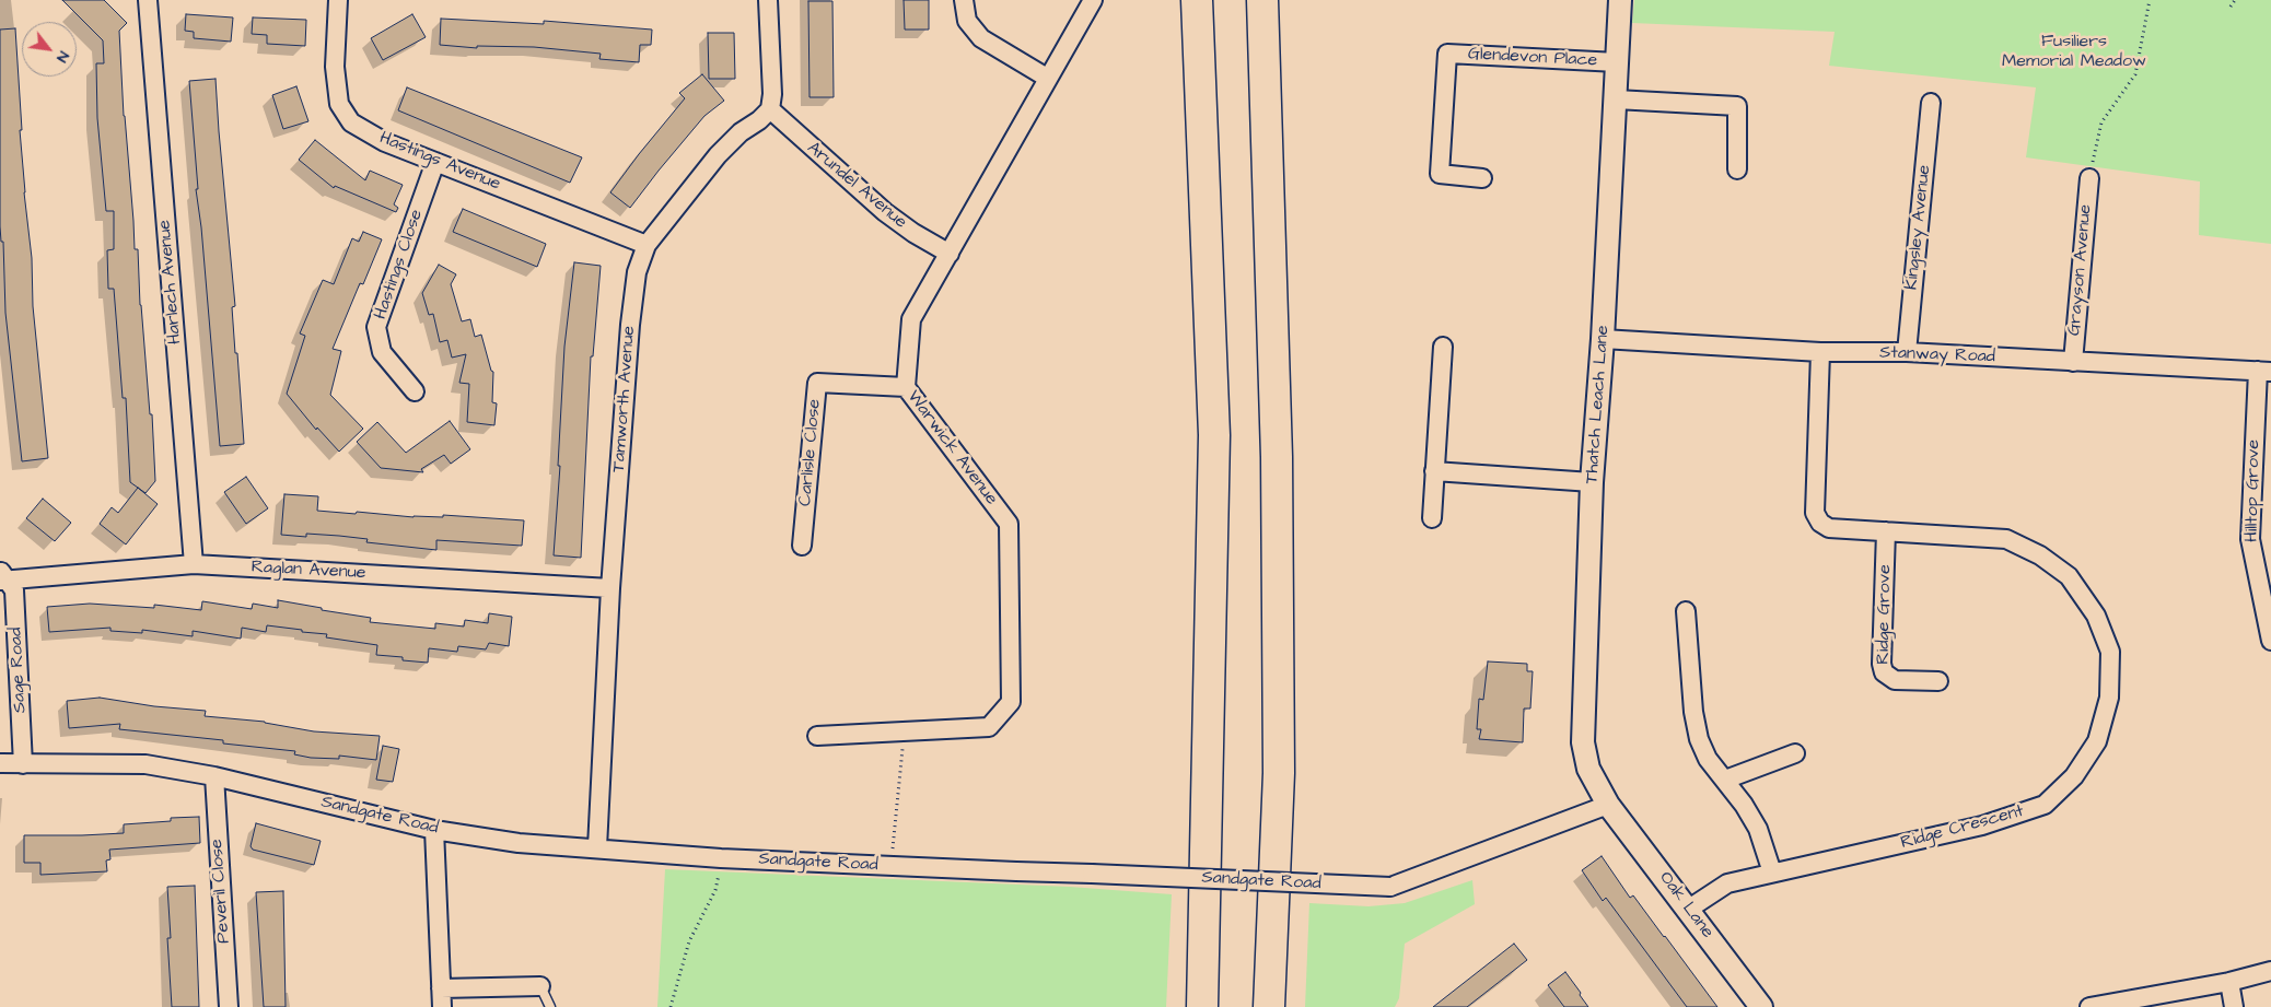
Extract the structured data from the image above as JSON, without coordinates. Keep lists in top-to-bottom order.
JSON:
{
  "streets": {
    "street": [
      "Glendevon Place",
      "Hastings Avenue",
      "Arundel Avenue",
      "Kingsley Avenue",
      "Hastings Close",
      "Grayson Avenue",
      "Harlech Avenue",
      "Stanway Road",
      "Tamworth Avenue",
      "Thatch Leach Lane",
      "Warwick Avenue",
      "Carlisle Close",
      "Hilltop Grove",
      "Raglan Avenue",
      "Ridge Grove",
      "Sage Road",
      "Sandgate Road",
      "Ridge Crescent",
      "Peveril Close",
      "Oak Lane"
    ]
  },
  "crossings": [
    ["Glendevon Place", "Thatch Leach Lane"],
    ["Hastings Avenue", "Hastings Close"],
    ["Hastings Avenue", "Tamworth Avenue"],
    ["Arundel Avenue", "Tamworth Avenue"],
    ["Arundel Avenue", "Warwick Avenue"],
    ["Kingsley Avenue", "Stanway Road"],
    ["Grayson Avenue", "Stanway Road"],
    ["Harlech Avenue", "Raglan Avenue"],
    ["Stanway Road", "Thatch Leach Lane"],
    ["Stanway Road", "Hilltop Grove"],
    ["Stanway Road", "Ridge Crescent"],
    ["Tamworth Avenue", "Raglan Avenue"],
    ["Tamworth Avenue", "Sandgate Road"],
    ["Thatch Leach Lane", "Sandgate Road"],
    ["Thatch Leach Lane", "Oak Lane"],
    ["Warwick Avenue", "Carlisle Close"],
    ["Raglan Avenue", "Sage Road"],
    ["Ridge Grove", "Ridge Crescent"],
    ["Sage Road", "Sandgate Road"],
    ["Sandgate Road", "Peveril Close"],
    ["Sandgate Road", "Oak Lane"],
    ["Ridge Crescent", "Oak Lane"]
  ],
  "parks": ["Fusiliers Memorial Meadow"],
  "north": "bottom right"
}
